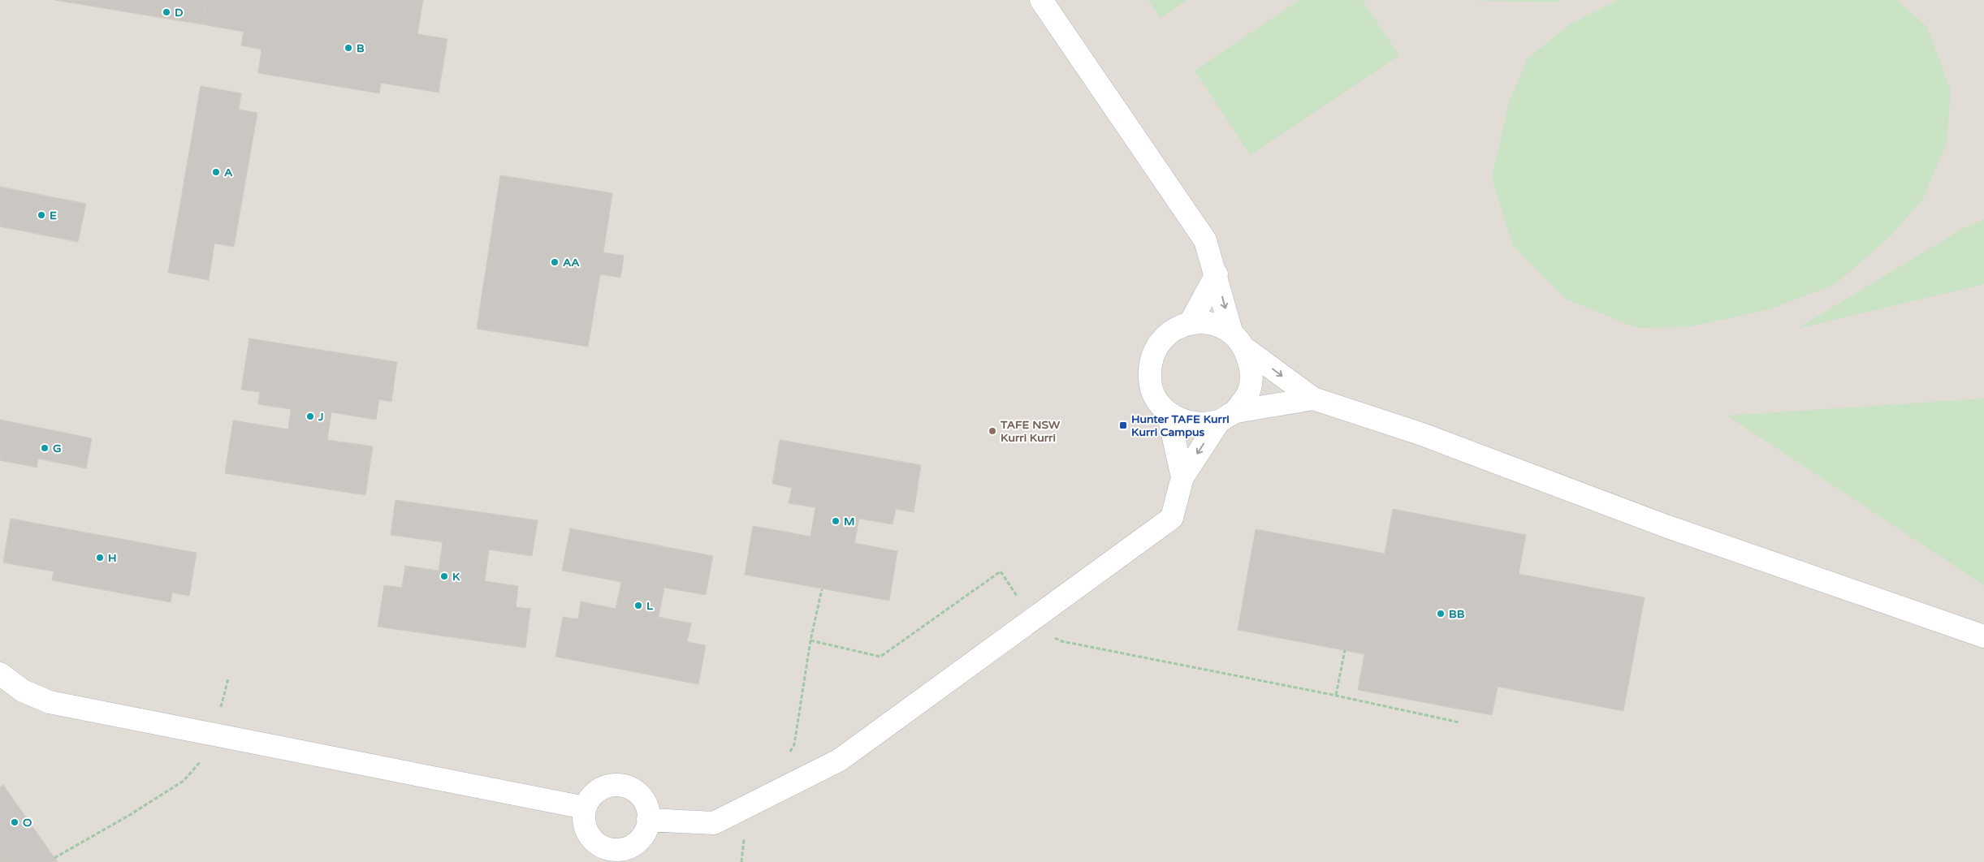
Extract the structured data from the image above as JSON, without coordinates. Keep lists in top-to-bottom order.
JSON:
{
  "places": {
    "other": [
      "D",
      "B",
      "A",
      "E",
      "AA",
      "J",
      "TAFE NSW Kurri Kurri",
      "G",
      "M",
      "H",
      "K",
      "L",
      "BB",
      "O"
    ],
    "transit": ["Hunter TAFE Kurri Kurri Campus"]
  }
}
